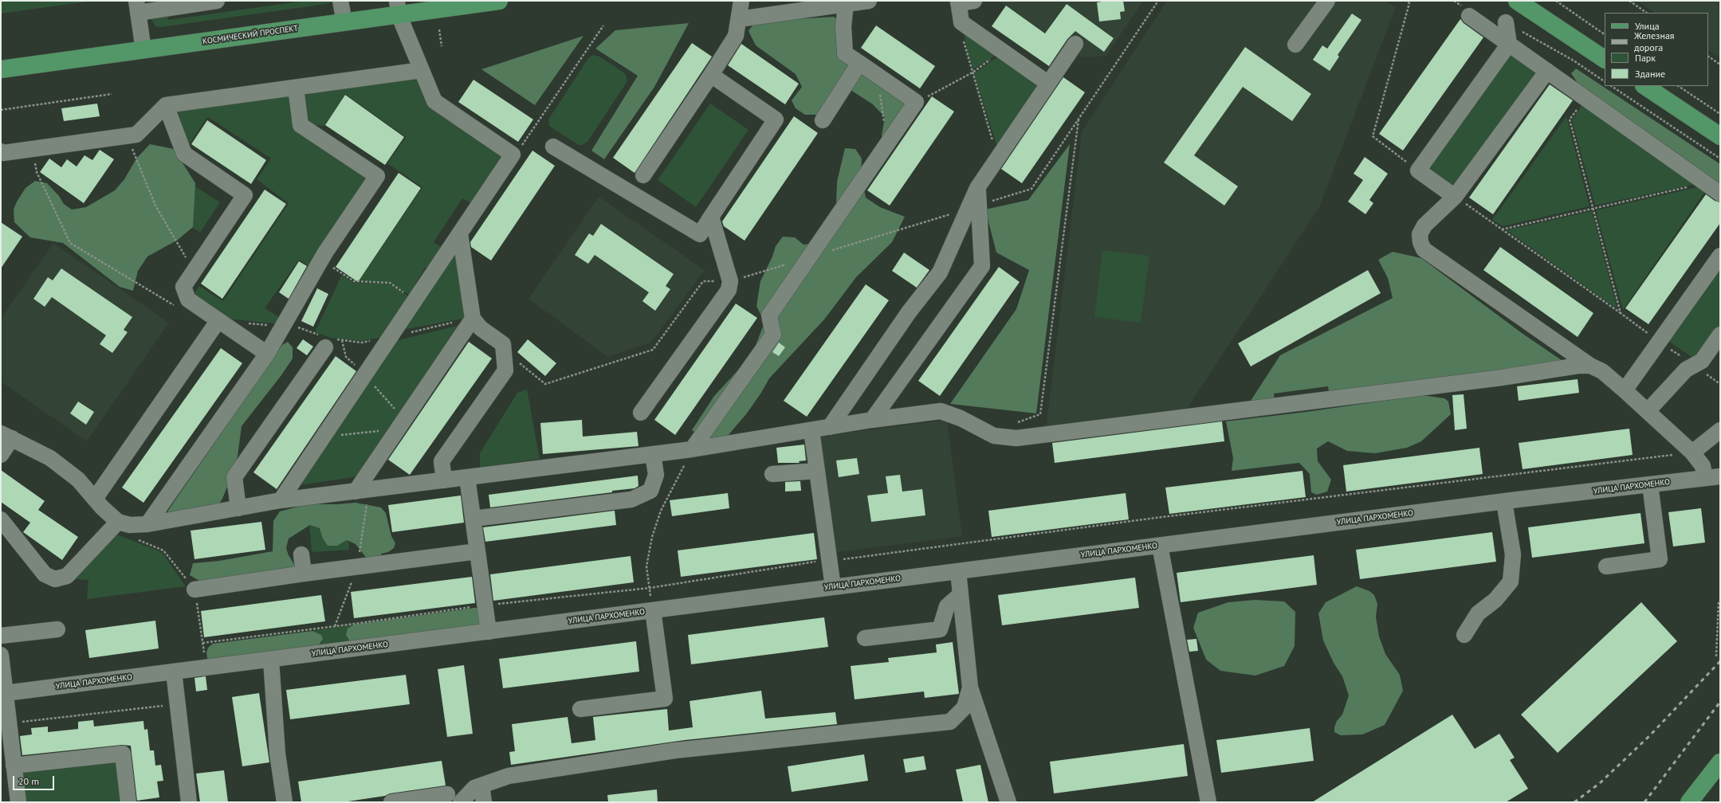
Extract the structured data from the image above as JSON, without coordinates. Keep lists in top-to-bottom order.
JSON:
{
  "streets": {
    "main road": ["КОСМИЧЕСКИЙ ПРОСПЕКТ"],
    "street": ["УЛИЦА ПАРХОМЕНКО"]
  },
  "legend": [
    "Улица",
    "Железная дорога",
    "Парк",
    "Здание"
  ],
  "scale_bar": "20 m"
}
